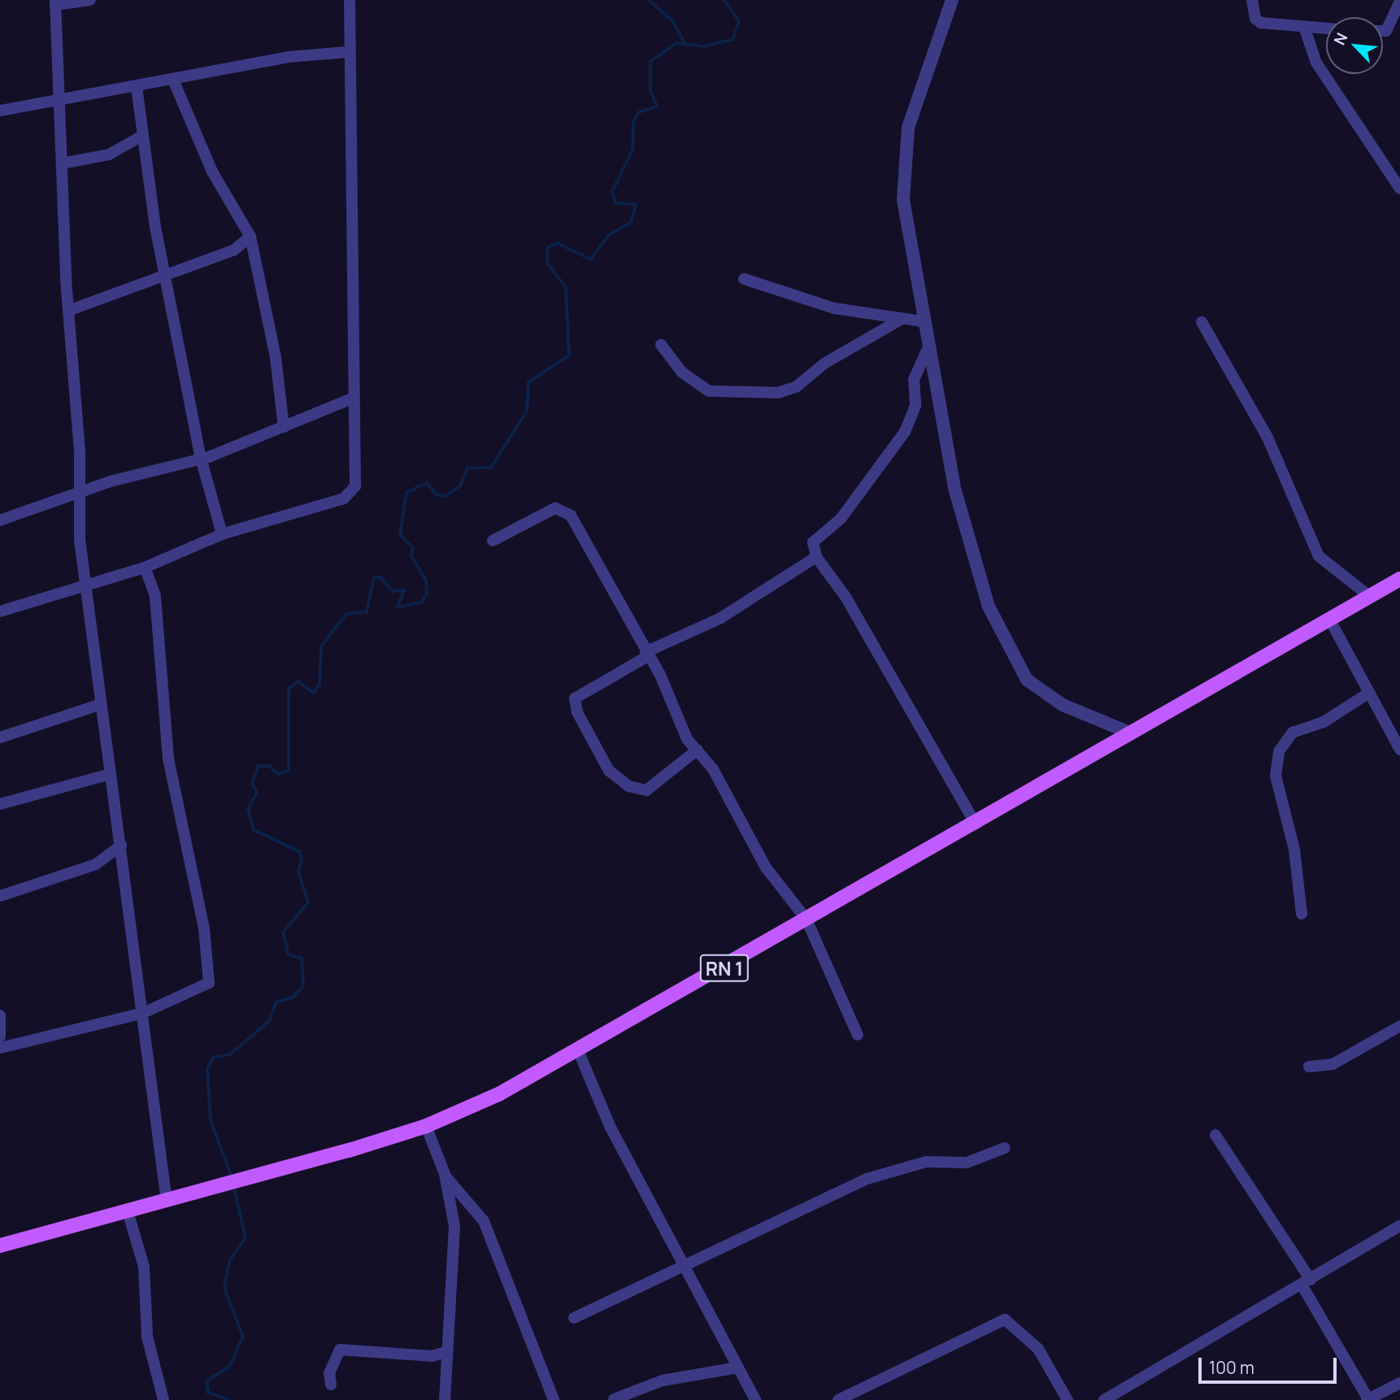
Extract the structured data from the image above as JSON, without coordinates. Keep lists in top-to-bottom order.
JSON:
{
  "streets": {
    "main road": ["RN 1"]
  },
  "scale_bar": "100 m",
  "north": "top left"
}
